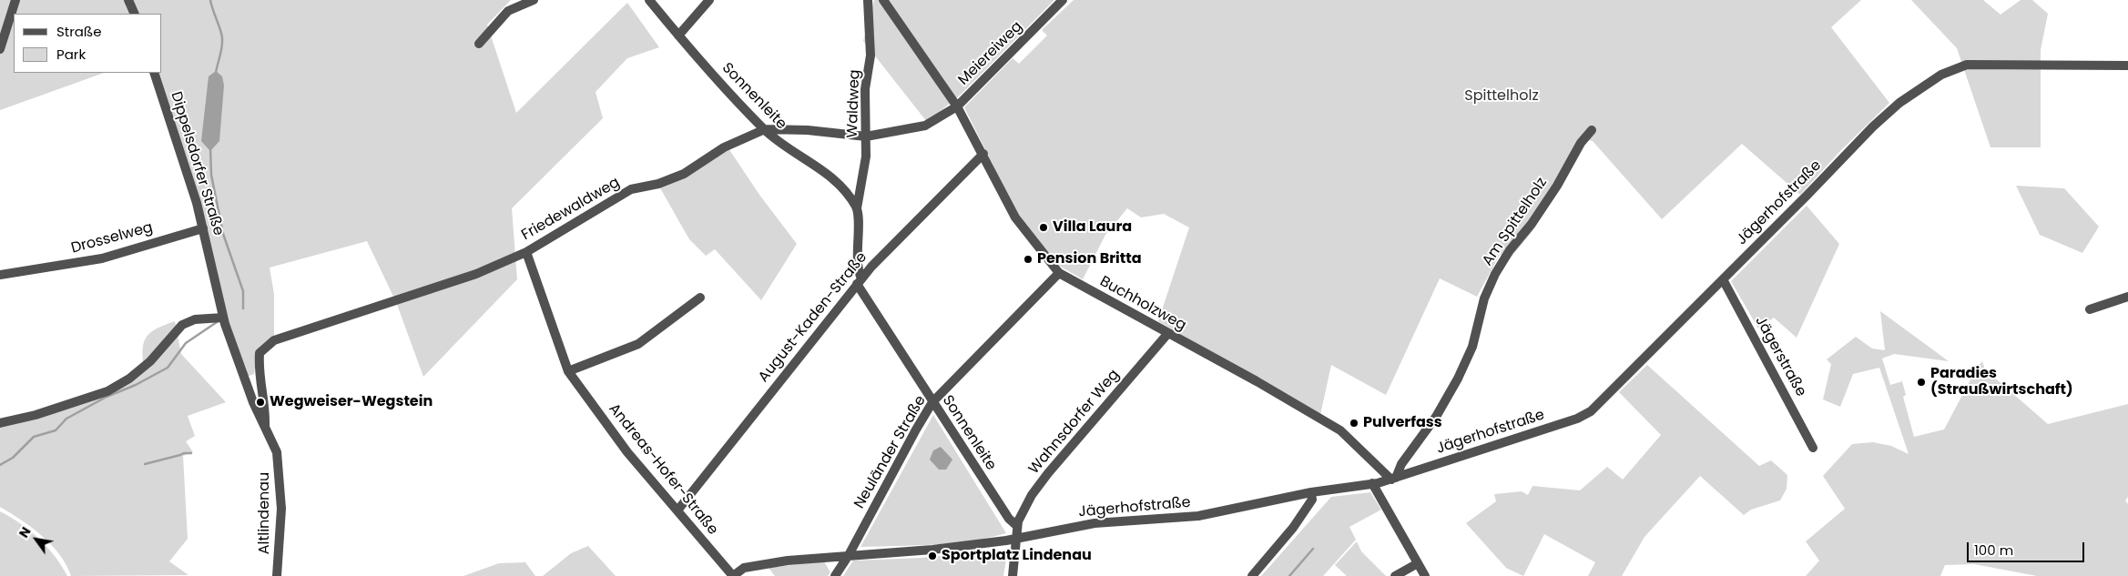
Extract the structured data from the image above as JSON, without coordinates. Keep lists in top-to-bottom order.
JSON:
{
  "streets": {
    "street": [
      "Meiereiweg",
      "Sonnenleite",
      "Waldweg",
      "Dippelsdorfer Straße",
      "Jägerhofstraße",
      "Friedewaldweg",
      "Am Spittelholz",
      "Drosselweg",
      "Buchholzweg",
      "August-Kaden-Straße",
      "Jägerstraße",
      "Wahnsdorfer Weg",
      "Neuländer Straße",
      "Andreas-Hofer-Straße",
      "Altlindenau"
    ]
  },
  "crossings": [
    ["Meiereiweg", "Friedewaldweg"],
    ["Meiereiweg", "Buchholzweg"],
    ["Sonnenleite", "Waldweg"],
    ["Sonnenleite", "Friedewaldweg"],
    ["Sonnenleite", "August-Kaden-Straße"],
    ["Sonnenleite", "Wahnsdorfer Weg"],
    ["Sonnenleite", "Neuländer Straße"],
    ["Waldweg", "Friedewaldweg"],
    ["Dippelsdorfer Straße", "Drosselweg"],
    ["Dippelsdorfer Straße", "Altlindenau"],
    ["Jägerhofstraße", "Am Spittelholz"],
    ["Jägerhofstraße", "Buchholzweg"],
    ["Jägerhofstraße", "Jägerstraße"],
    ["Jägerhofstraße", "Wahnsdorfer Weg"],
    ["Jägerhofstraße", "Neuländer Straße"],
    ["Jägerhofstraße", "Andreas-Hofer-Straße"],
    ["Friedewaldweg", "Buchholzweg"],
    ["Friedewaldweg", "Andreas-Hofer-Straße"],
    ["Friedewaldweg", "Altlindenau"],
    ["Am Spittelholz", "Buchholzweg"],
    ["Buchholzweg", "August-Kaden-Straße"],
    ["Buchholzweg", "Wahnsdorfer Weg"],
    ["Buchholzweg", "Neuländer Straße"],
    ["August-Kaden-Straße", "Andreas-Hofer-Straße"]
  ],
  "parks": ["Spittelholz"],
  "places": [
    "Villa Laura",
    "Pension Britta",
    "Paradies (Straußwirtschaft)",
    "Wegweiser-Wegstein",
    "Pulverfass",
    "Sportplatz Lindenau"
  ],
  "legend": ["Straße", "Park"],
  "scale_bar": "100 m",
  "north": "top left"
}
